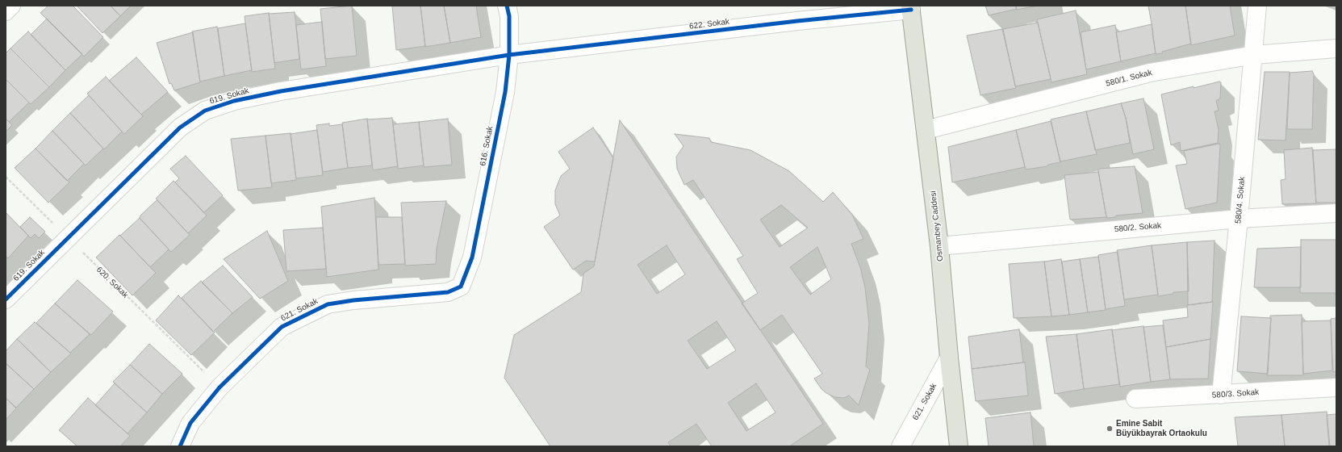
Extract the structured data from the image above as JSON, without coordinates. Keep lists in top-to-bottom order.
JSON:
{
  "streets": {
    "main road": ["Osmanbey Caddesi"],
    "street": [
      "622. Sokak",
      "580/1. Sokak",
      "619. Sokak",
      "616. Sokak",
      "580/4. Sokak",
      "580/2. Sokak",
      "621. Sokak",
      "580/3. Sokak"
    ],
    "path": ["620. Sokak"]
  },
  "crossings": [
    ["622. Sokak", "619. Sokak"],
    ["622. Sokak", "616. Sokak"],
    ["622. Sokak", "Osmanbey Caddesi"],
    ["580/1. Sokak", "580/4. Sokak"],
    ["580/1. Sokak", "Osmanbey Caddesi"],
    ["619. Sokak", "616. Sokak"],
    ["619. Sokak", "620. Sokak"],
    ["616. Sokak", "621. Sokak"],
    ["580/4. Sokak", "580/2. Sokak"],
    ["580/4. Sokak", "580/3. Sokak"],
    ["Osmanbey Caddesi", "580/2. Sokak"],
    ["Osmanbey Caddesi", "621. Sokak"],
    ["620. Sokak", "621. Sokak"]
  ],
  "places": ["Emine Sabit Büyükbayrak Ortaokulu"]
}
